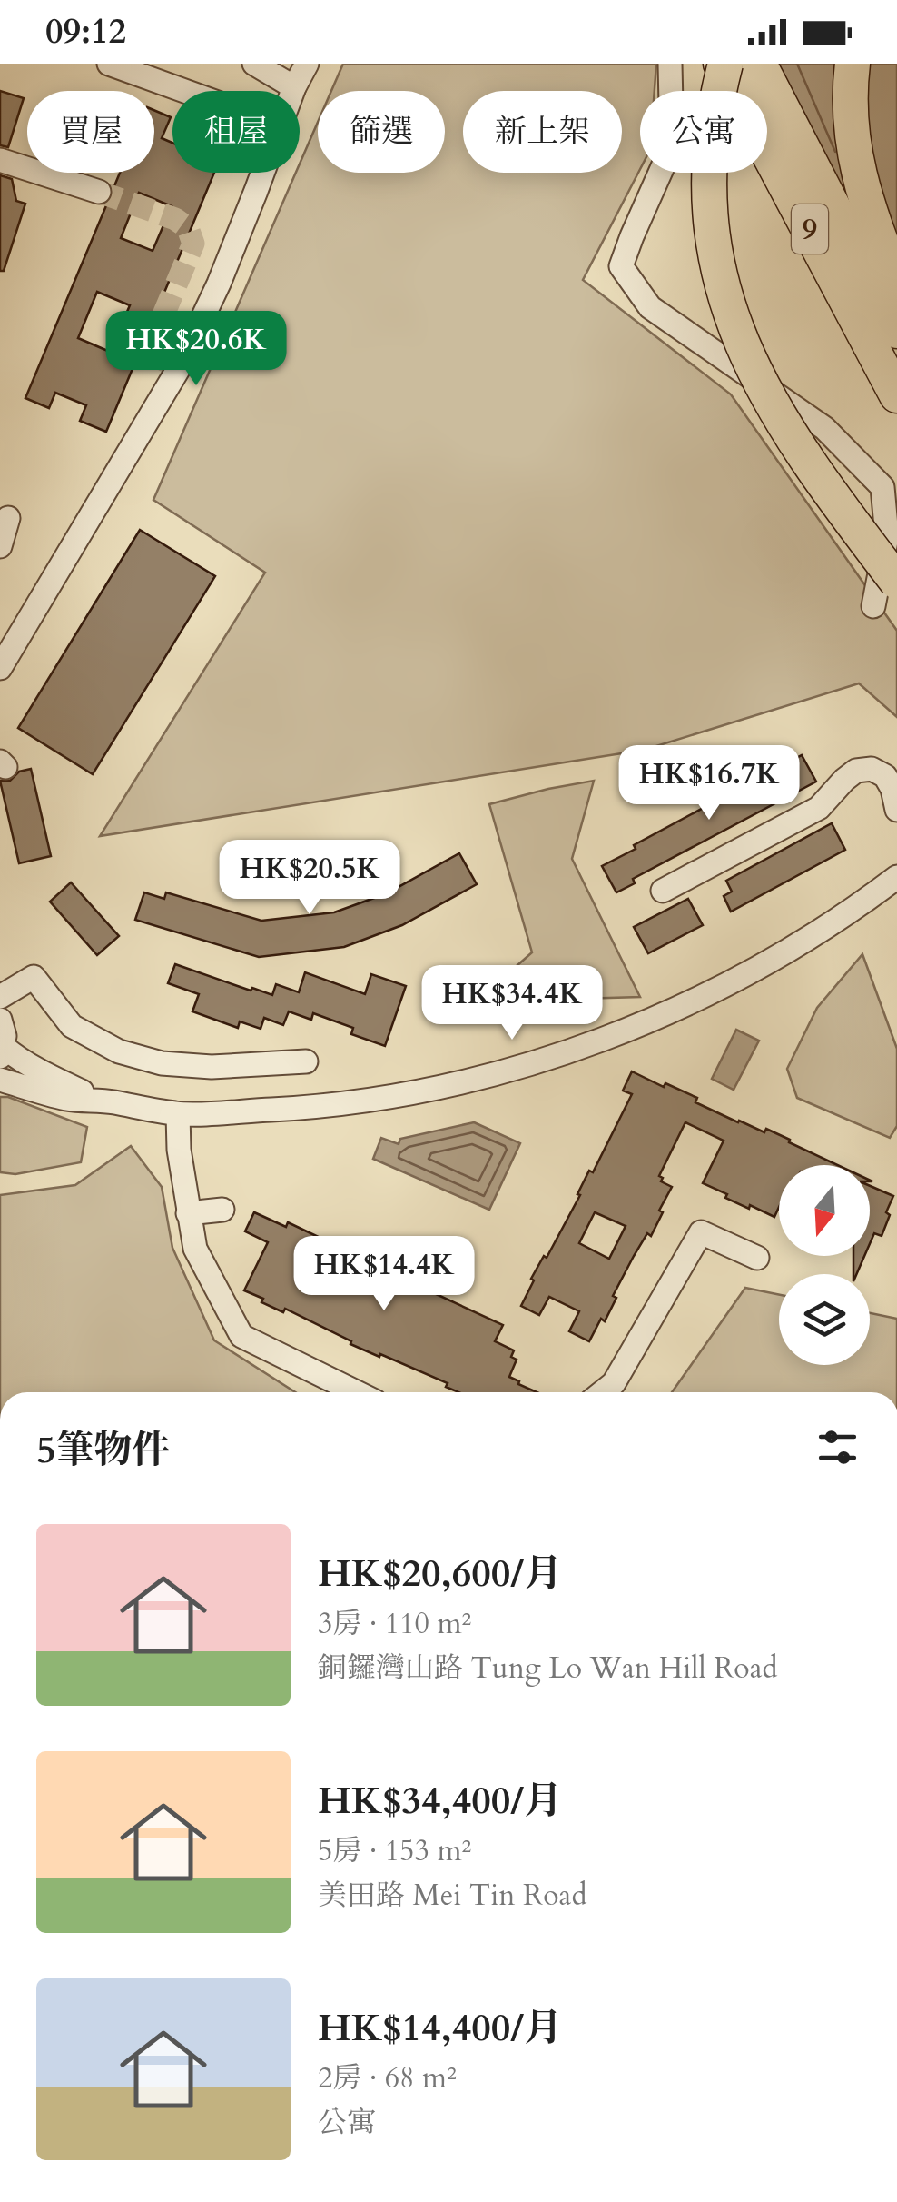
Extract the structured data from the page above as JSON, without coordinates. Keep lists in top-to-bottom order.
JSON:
{
  "streets": {
    "highway": ["9"]
  },
  "north": "bottom",
  "page": {
    "status": "09:12",
    "chip": [
      "買屋",
      "租屋",
      "篩選",
      "新上架",
      "公寓"
    ],
    "price": [
      "HK$20.6K",
      "HK$16.7K",
      "HK$20.5K",
      "HK$34.4K",
      "HK$14.4K"
    ],
    "heading": "5筆物件",
    "list": [
      {
        "name": "HK$20,600/月",
        "note": "3房 · 110 m² · 銅鑼灣山路 Tung Lo Wan Hill Road"
      },
      {
        "name": "HK$34,400/月",
        "note": "5房 · 153 m² · 美田路 Mei Tin Road"
      },
      {
        "name": "HK$14,400/月",
        "note": "2房 · 68 m² · 公寓"
      }
    ]
  }
}
